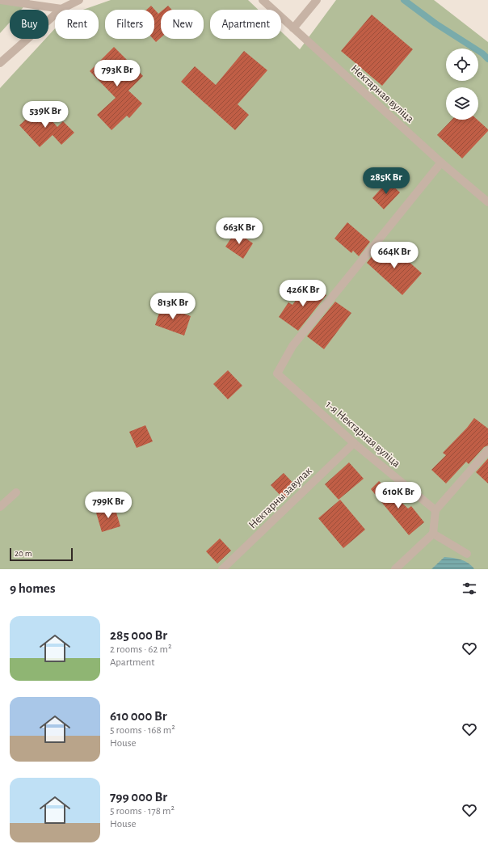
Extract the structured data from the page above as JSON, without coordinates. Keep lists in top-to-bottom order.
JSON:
{
  "streets": {
    "street": ["Нектарная вуліца", "1-я Нектарная вуліца", "Нектарны завулак"]
  },
  "crossings": [
    ["Нектарная вуліца", "1-я Нектарная вуліца"],
    ["1-я Нектарная вуліца", "Нектарны завулак"]
  ],
  "scale_bar": "20 m",
  "page": {
    "chip": [
      "Buy",
      "Rent",
      "Filters",
      "New",
      "Apartment"
    ],
    "price": [
      "793K Br",
      "539K Br",
      "285K Br",
      "663K Br",
      "664K Br",
      "426K Br",
      "813K Br",
      "610K Br",
      "799K Br"
    ],
    "scale": "20 m",
    "heading": "9 homes",
    "list": [
      {
        "name": "285 000 Br",
        "note": "2 rooms · 62 m² · Apartment"
      },
      {
        "name": "610 000 Br",
        "note": "5 rooms · 168 m² · House"
      },
      {
        "name": "799 000 Br",
        "note": "5 rooms · 178 m² · House"
      }
    ]
  }
}
